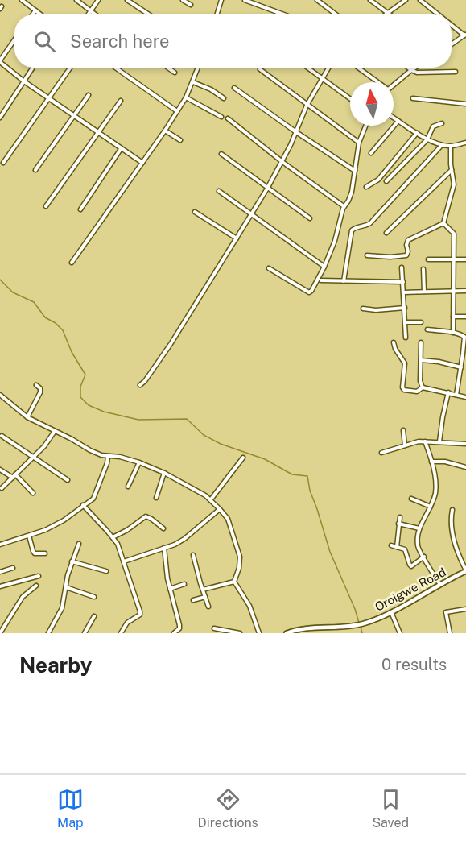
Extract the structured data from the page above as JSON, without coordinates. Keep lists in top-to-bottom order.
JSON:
{
  "streets": {
    "street": ["Oroigwe Road"]
  },
  "north": "top",
  "page": {
    "search": "Search here",
    "heading": ["Nearby", "0 results"],
    "nav": ["Map", "Directions", "Saved"]
  }
}
